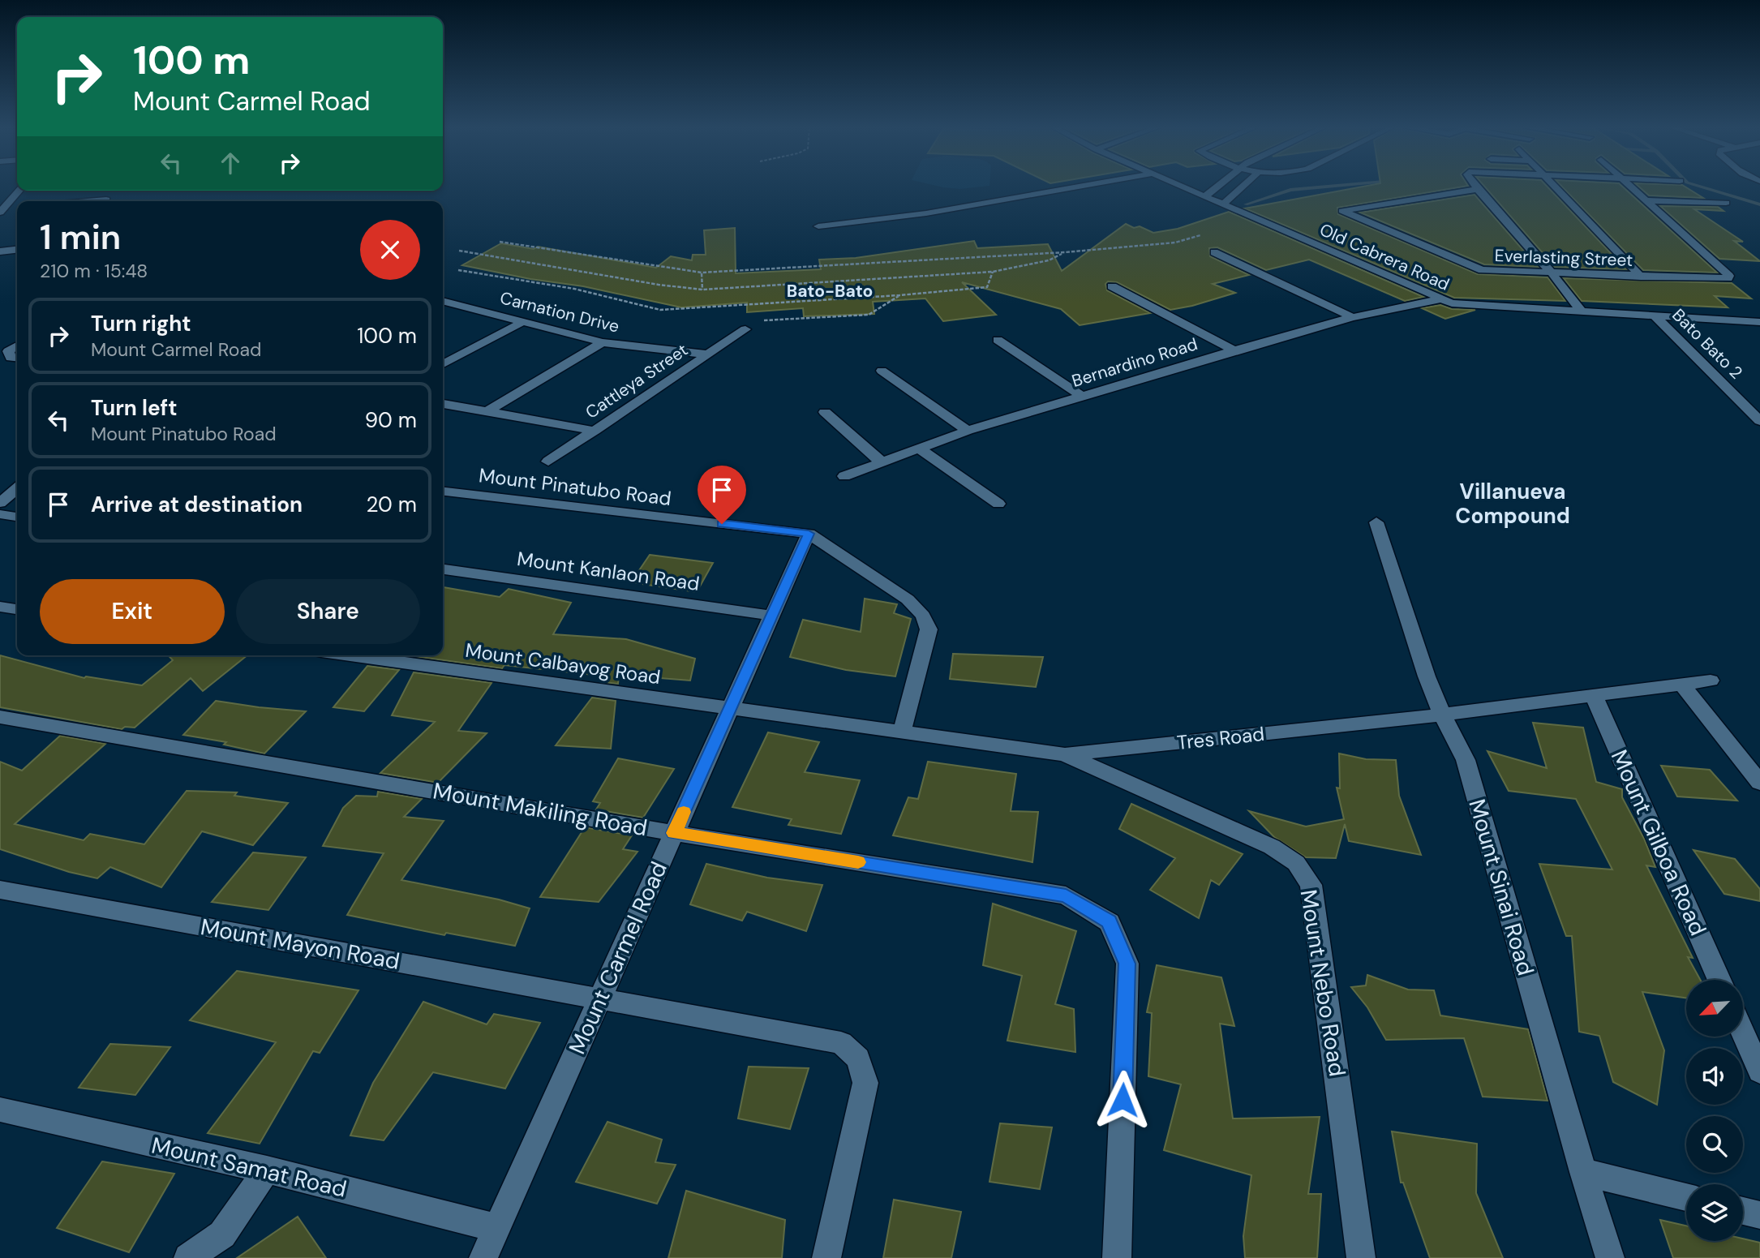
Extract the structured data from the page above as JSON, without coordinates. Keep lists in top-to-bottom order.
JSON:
{
  "streets": {
    "street": [
      "Old Cabrera Road",
      "Everlasting Street",
      "Carnation Drive",
      "Bato Bato 2",
      "Bernardino Road",
      "Cattleya Street",
      "Mount Pinatubo Road",
      "Mount Kanlaon Road",
      "Mount Calbayog Road",
      "Tres Road",
      "Mount Makiling Road",
      "Mount Gilboa Road",
      "Mount Sinai Road",
      "Mount Mayon Road",
      "Mount Carmel Road",
      "Mount Nebo Road",
      "Mount Samat Road"
    ]
  },
  "crossings": [
    ["Old Cabrera Road", "Bato Bato 2"],
    ["Old Cabrera Road", "Bernardino Road"],
    ["Carnation Drive", "Cattleya Street"],
    ["Mount Pinatubo Road", "Mount Carmel Road"],
    ["Mount Kanlaon Road", "Mount Carmel Road"],
    ["Mount Calbayog Road", "Tres Road"],
    ["Mount Calbayog Road", "Mount Carmel Road"],
    ["Tres Road", "Mount Gilboa Road"],
    ["Tres Road", "Mount Sinai Road"],
    ["Tres Road", "Mount Carmel Road"],
    ["Tres Road", "Mount Nebo Road"],
    ["Mount Makiling Road", "Mount Carmel Road"],
    ["Mount Mayon Road", "Mount Carmel Road"],
    ["Mount Carmel Road", "Mount Samat Road"]
  ],
  "districts": ["Bato-Bato", "Villanueva Compound"],
  "north": "bottom left",
  "page": {
    "turn": ["100 m", "Mount Carmel Road"],
    "heading": ["1 min", "210 m · 15:48"],
    "list": [
      {
        "name": "Turn right",
        "note": "Mount Carmel Road",
        "value": "100 m"
      },
      {
        "name": "Turn left",
        "note": "Mount Pinatubo Road",
        "value": "90 m"
      },
      {
        "name": "Arrive at destination",
        "value": "20 m"
      }
    ],
    "buttons": ["Exit", "Share"]
  }
}
